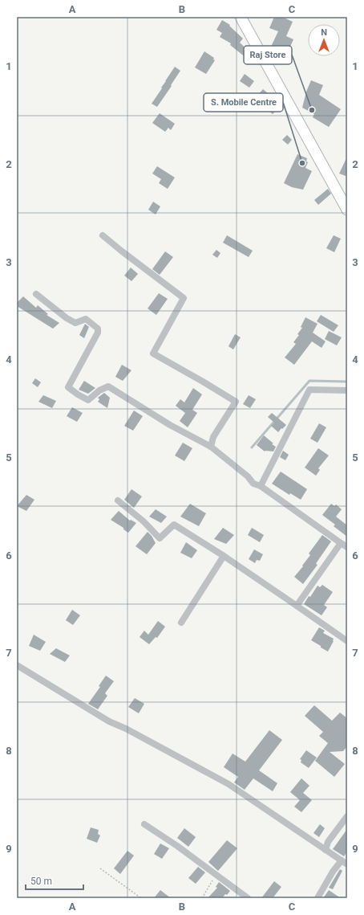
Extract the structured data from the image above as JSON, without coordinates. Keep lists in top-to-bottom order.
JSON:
{
  "places": ["Raj Store", "S. Mobile Centre"],
  "scale_bar": "50 m",
  "north": "top",
  "grid": {
    "columns": ["A", "B", "C"],
    "rows": [
      "1",
      "2",
      "3",
      "4",
      "5",
      "6",
      "7",
      "8",
      "9"
    ]
  }
}
